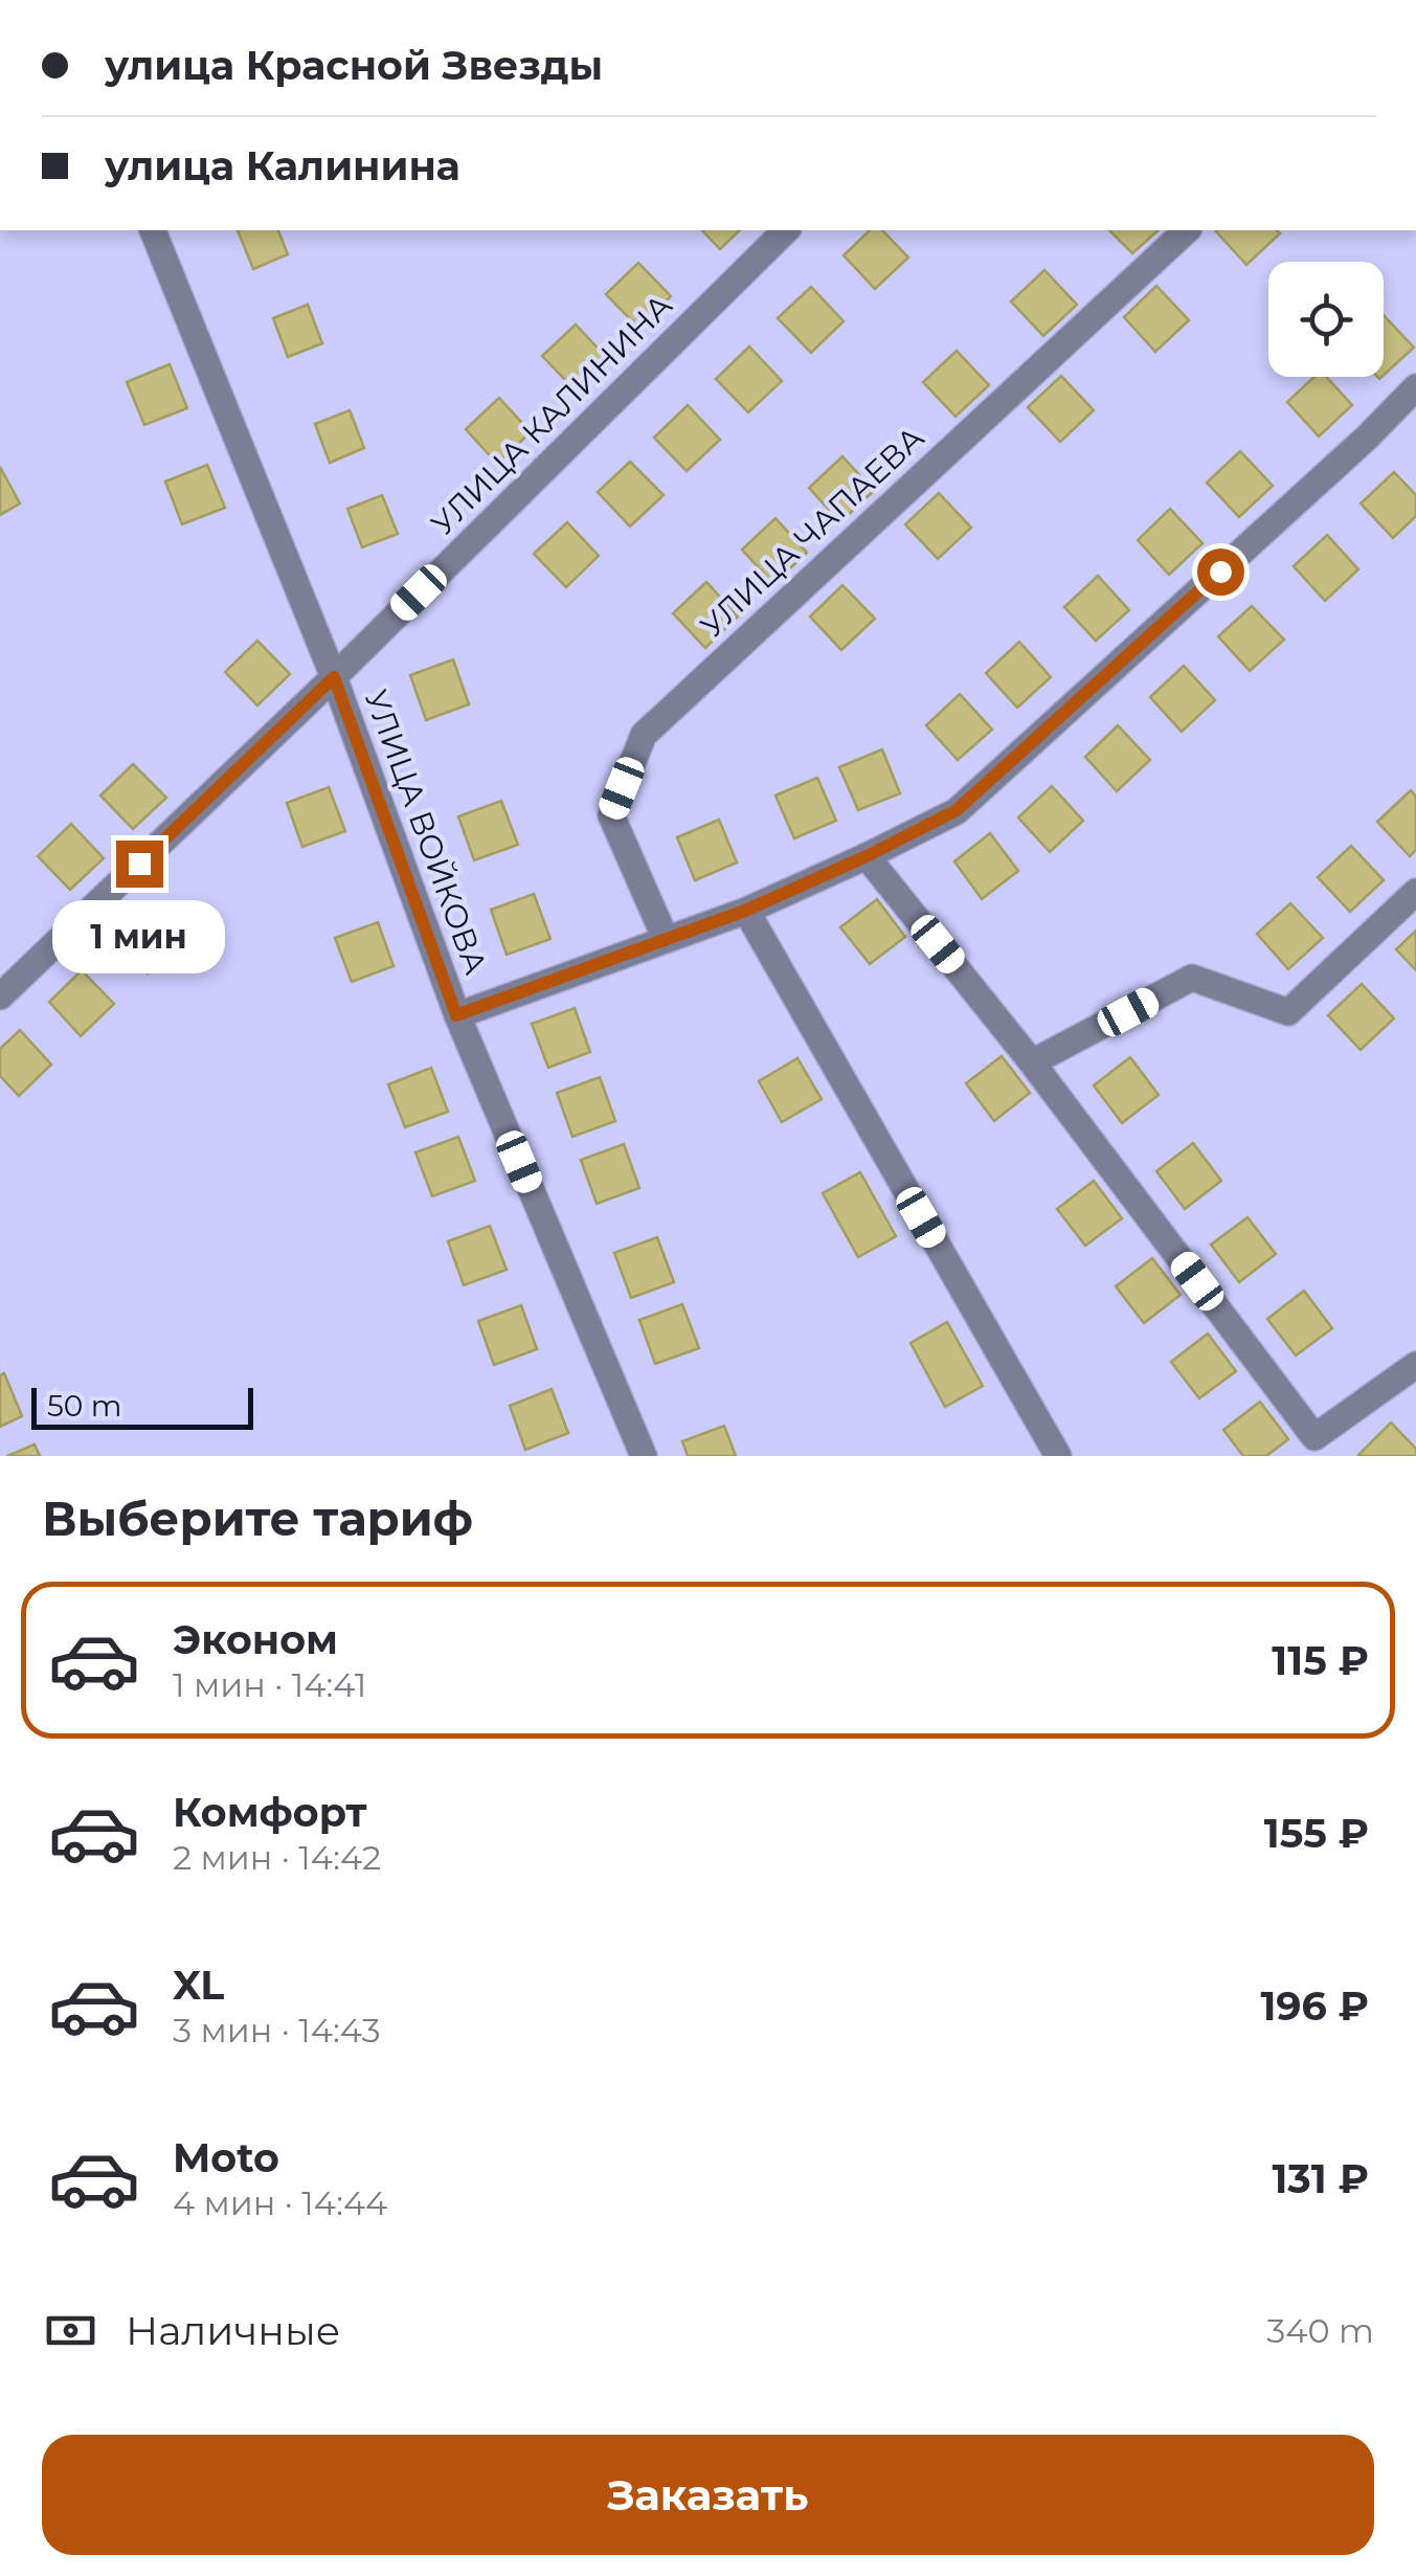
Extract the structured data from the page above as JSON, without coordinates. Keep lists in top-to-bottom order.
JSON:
{
  "streets": {
    "street": ["УЛИЦА КАЛИНИНА", "УЛИЦА ЧАПАЕВА", "УЛИЦА ВОЙКОВА"]
  },
  "crossings": [
    ["УЛИЦА КАЛИНИНА", "УЛИЦА ВОЙКОВА"]
  ],
  "scale_bar": "50 m",
  "page": {
    "banner": ["улица Красной Звезды", "улица Калинина"],
    "bubble": "1 мин",
    "scale": "50 m",
    "heading": "Выберите тариф",
    "list": [
      {
        "name": "Эконом",
        "note": "1 мин · 14:41",
        "value": "115 ₽"
      },
      {
        "name": "Комфорт",
        "note": "2 мин · 14:42",
        "value": "155 ₽"
      },
      {
        "name": "XL",
        "note": "3 мин · 14:43",
        "value": "196 ₽"
      },
      {
        "name": "Moto",
        "note": "4 мин · 14:44",
        "value": "131 ₽"
      }
    ],
    "pay": ["Наличные", "340 m"],
    "buttons": "Заказать"
  }
}
